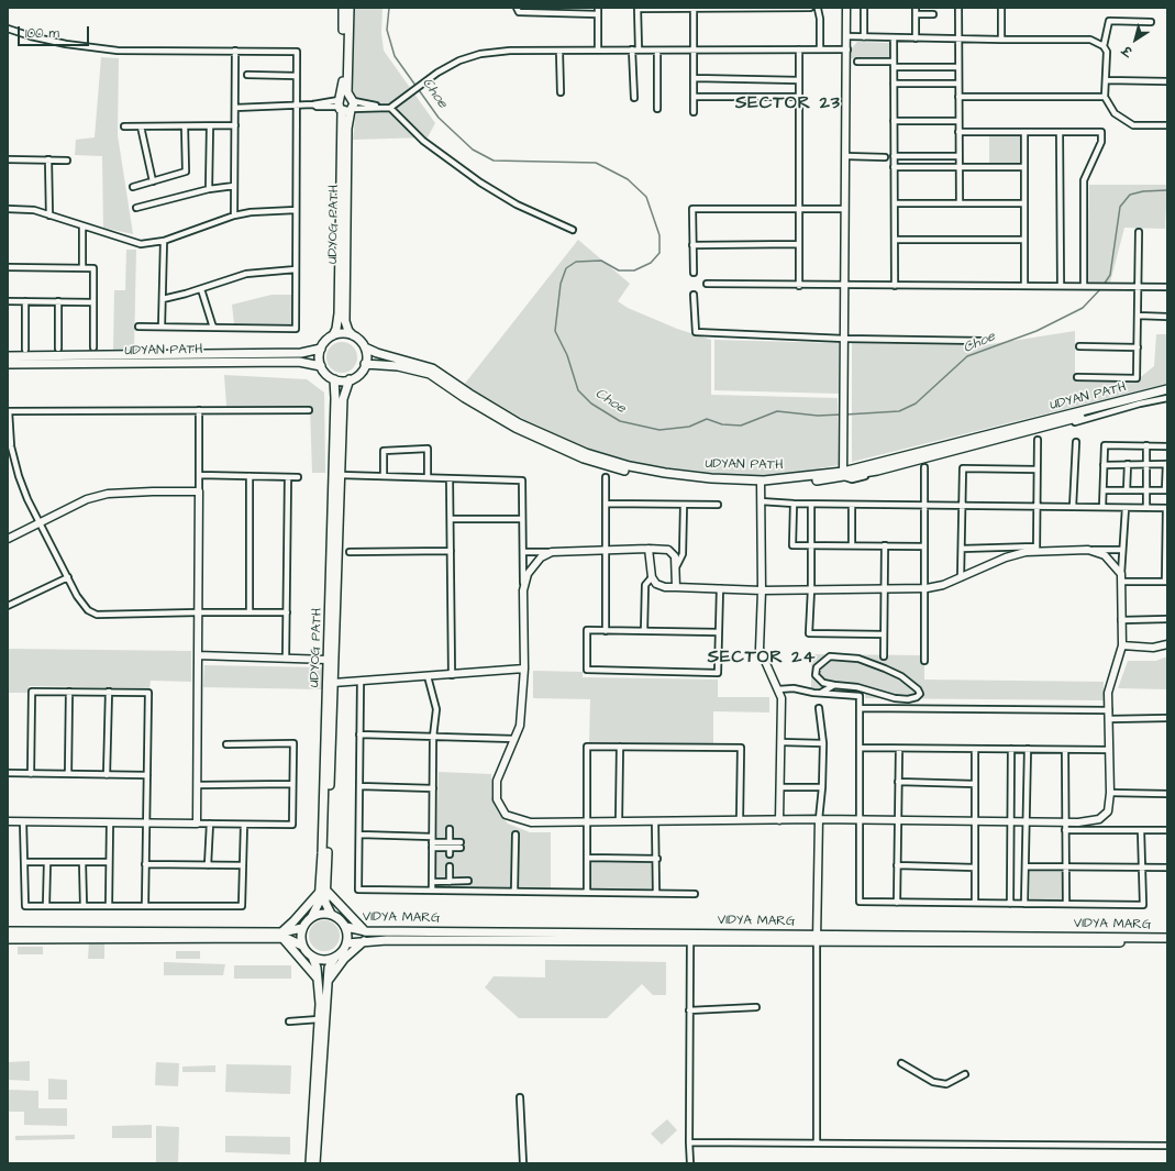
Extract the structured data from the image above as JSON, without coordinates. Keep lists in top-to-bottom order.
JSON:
{
  "streets": {
    "main road": ["UDYOG PATH", "UDYAN PATH", "VIDYA MARG"]
  },
  "crossings": [
    ["UDYOG PATH", "UDYAN PATH"],
    ["UDYOG PATH", "VIDYA MARG"]
  ],
  "districts": ["SECTOR 23", "SECTOR 24"],
  "water": ["Choe"],
  "scale_bar": "100 m",
  "north": "bottom left"
}
